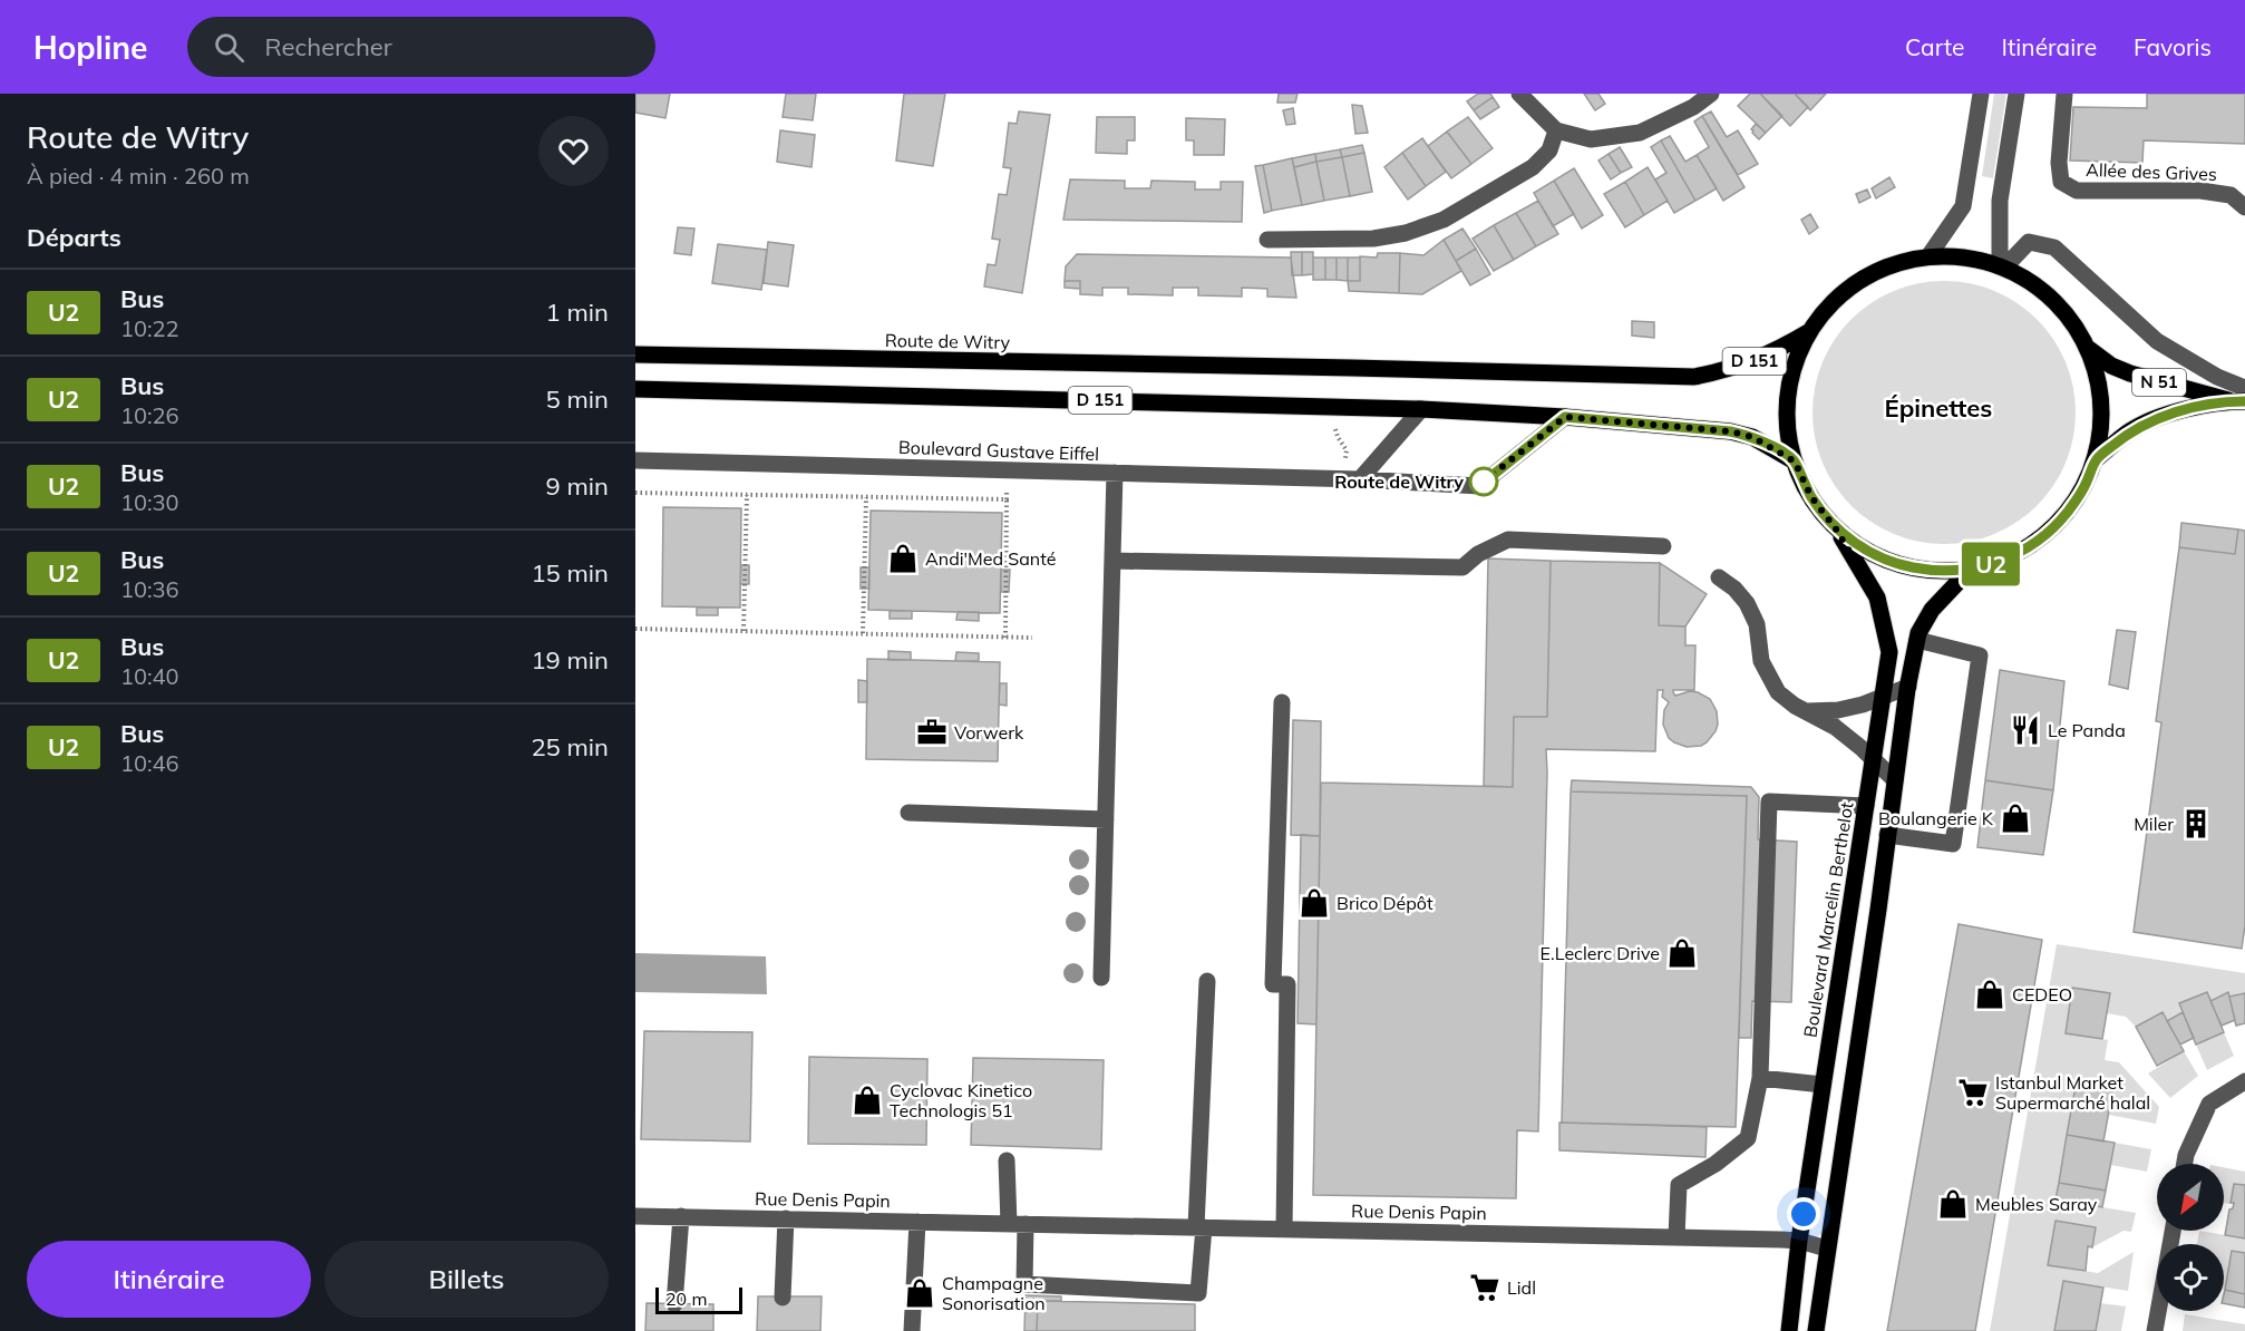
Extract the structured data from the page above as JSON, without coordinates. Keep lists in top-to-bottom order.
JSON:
{
  "streets": {
    "main road": [
      "Route de Witry",
      "D 151",
      "N 51",
      "Boulevard Marcelin Berthelot"
    ],
    "street": ["Allée des Grives", "Boulevard Gustave Eiffel", "Rue Denis Papin"]
  },
  "crossings": [
    ["D 151", "Boulevard Gustave Eiffel"],
    ["Boulevard Marcelin Berthelot", "Rue Denis Papin"]
  ],
  "districts": ["Épinettes"],
  "places": {
    "other": ["Route de Witry"],
    "shop": [
      "Andi'Med Santé",
      "Boulangerie K",
      "Brico Dépôt",
      "E.Leclerc Drive",
      "CEDEO",
      "Cyclovac Kinetico Technologis 51",
      "Meubles Saray",
      "Champagne Sonorisation"
    ],
    "restaurant": ["Le Panda"],
    "office": ["Vorwerk"],
    "building": ["Miler"],
    "supermarket": ["Istanbul Market Supermarché halal", "Lidl"]
  },
  "lines": ["bus line U2"],
  "scale_bar": "20 m",
  "north": "bottom left",
  "page": {
    "header": "Hopline",
    "search": "Rechercher",
    "nav": ["Carte", "Itinéraire", "Favoris"],
    "heading": [
      ["Route de Witry", "À pied · 4 min · 260 m"],
      "Départs"
    ],
    "on_map": "U2",
    "list": [
      {
        "mark": "U2",
        "name": "Bus",
        "note": "10:22",
        "value": "1 min"
      },
      {
        "mark": "U2",
        "name": "Bus",
        "note": "10:26",
        "value": "5 min"
      },
      {
        "mark": "U2",
        "name": "Bus",
        "note": "10:30",
        "value": "9 min"
      },
      {
        "mark": "U2",
        "name": "Bus",
        "note": "10:36",
        "value": "15 min"
      },
      {
        "mark": "U2",
        "name": "Bus",
        "note": "10:40",
        "value": "19 min"
      },
      {
        "mark": "U2",
        "name": "Bus",
        "note": "10:46",
        "value": "25 min"
      }
    ],
    "buttons": ["Itinéraire", "Billets"],
    "scale": "20 m"
  }
}
